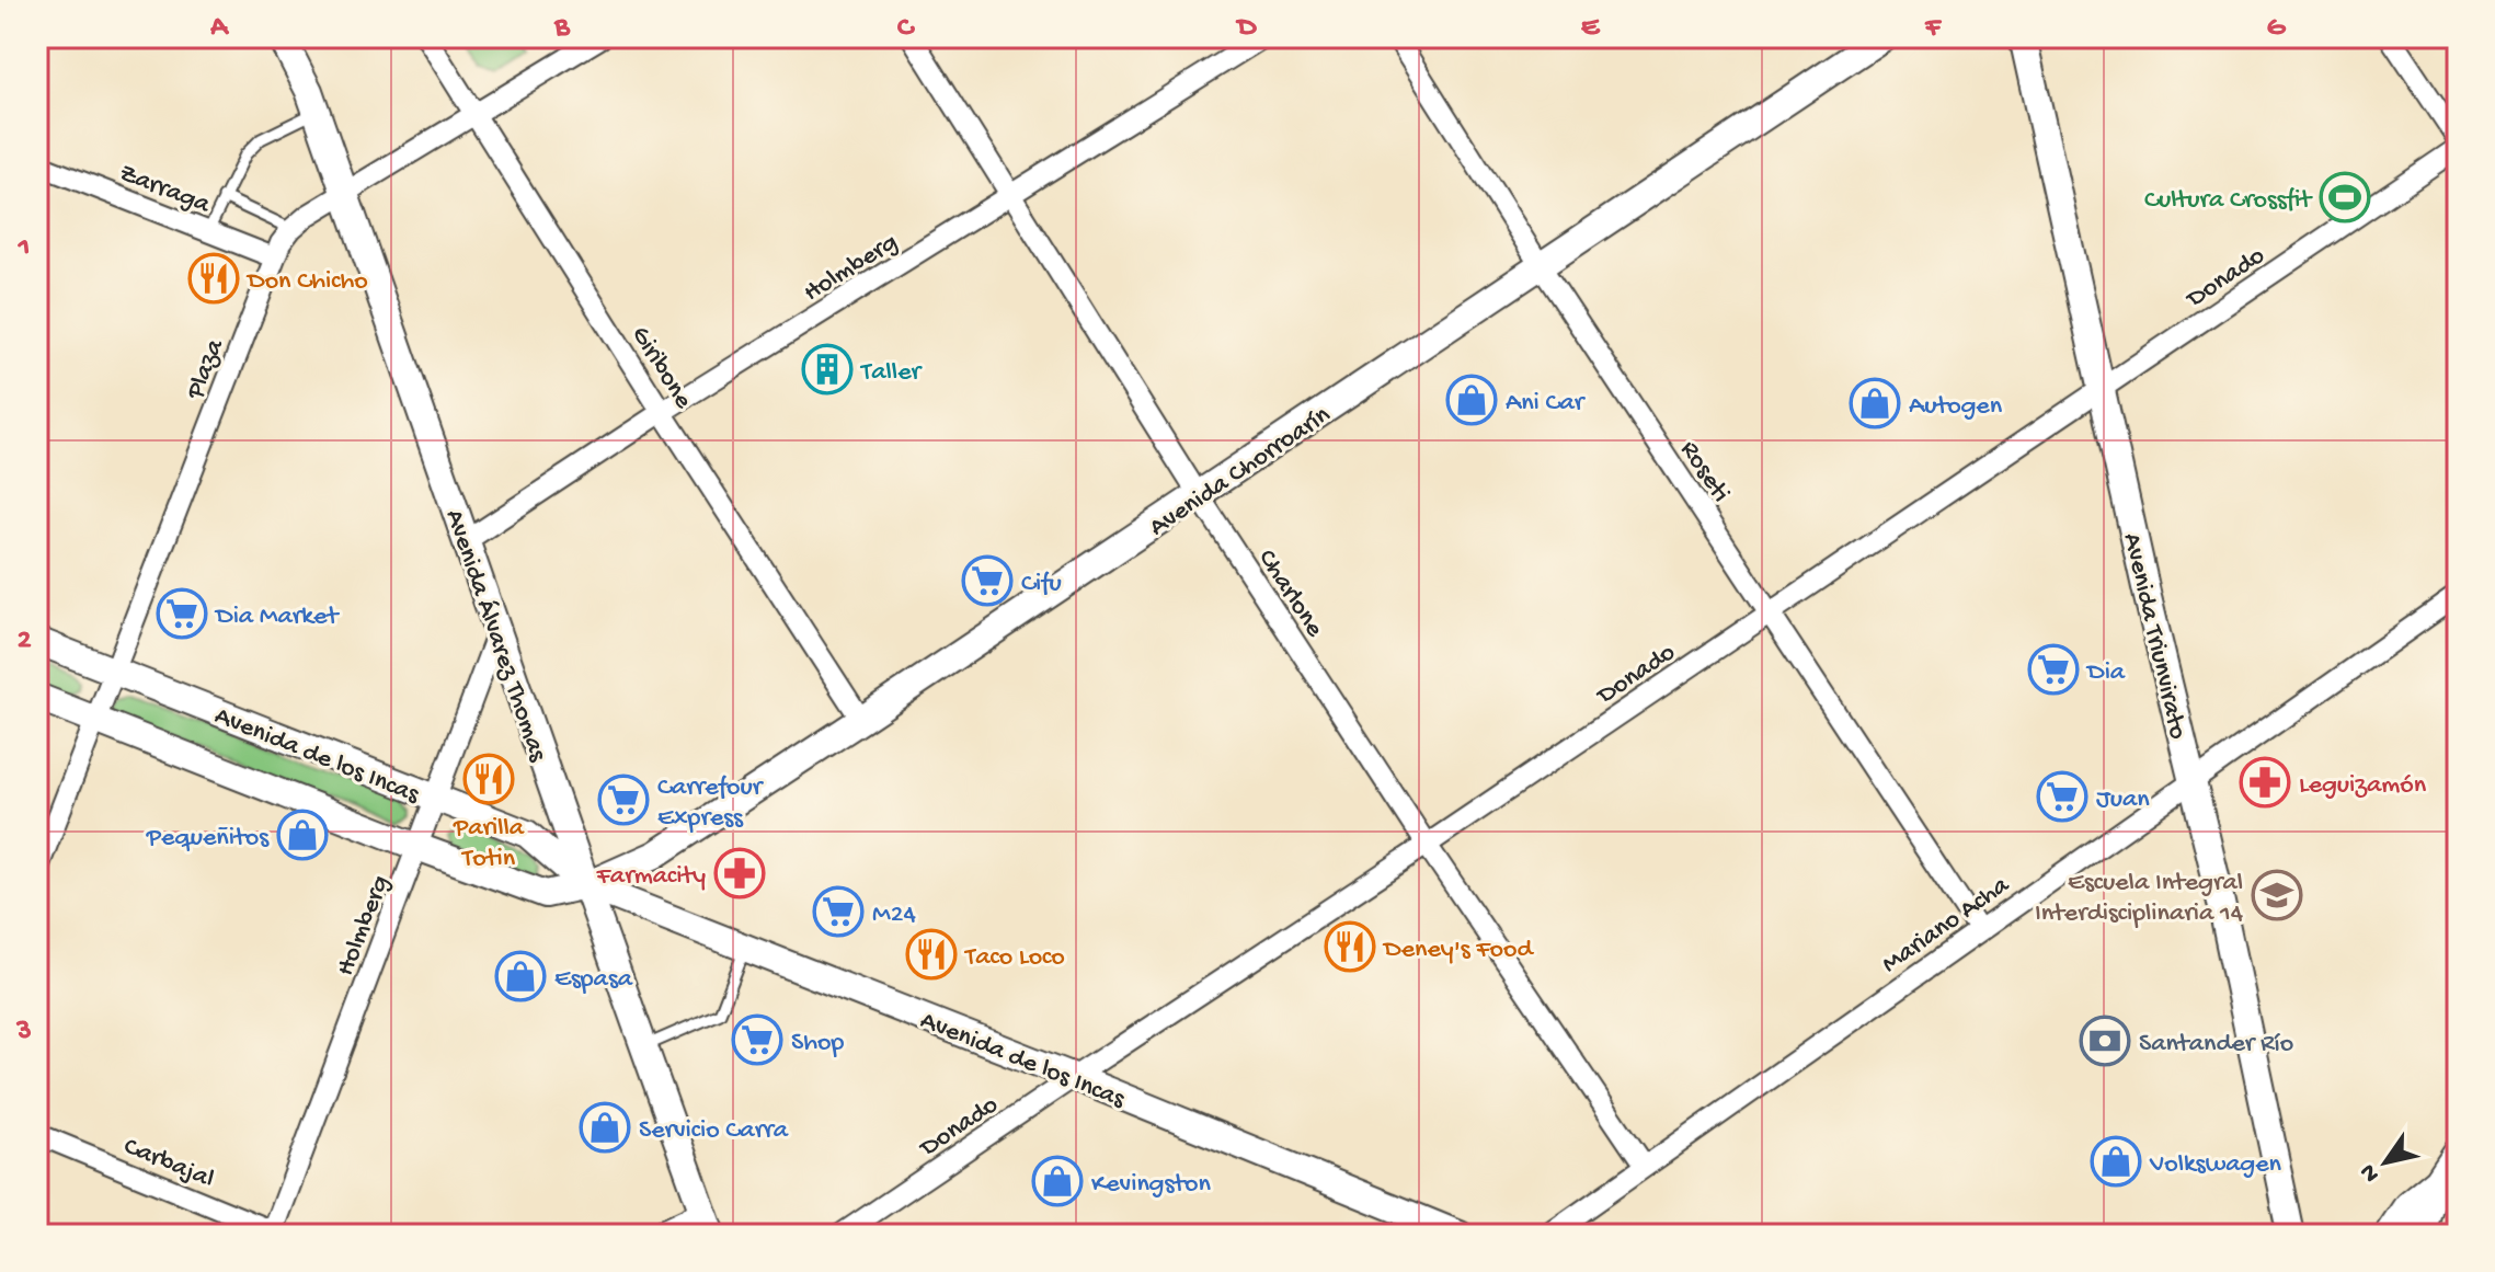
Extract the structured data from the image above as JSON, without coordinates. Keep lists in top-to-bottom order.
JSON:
{
  "streets": {
    "main road": [
      "Avenida Chorroarín",
      "Avenida Álvarez Thomas",
      "Avenida Triunvirato",
      "Avenida de los Incas"
    ],
    "street": [
      "Zarraga",
      "Holmberg",
      "Donado",
      "Giribone",
      "Plaza",
      "Roseti",
      "Charlone",
      "Mariano Acha",
      "Carbajal"
    ]
  },
  "crossings": [
    ["Zarraga", "Plaza"],
    ["Holmberg", "Giribone"],
    ["Holmberg", "Charlone"],
    ["Holmberg", "Avenida Álvarez Thomas"],
    ["Holmberg", "Avenida de los Incas"],
    ["Holmberg", "Carbajal"],
    ["Donado", "Roseti"],
    ["Donado", "Charlone"],
    ["Donado", "Avenida Triunvirato"],
    ["Donado", "Avenida de los Incas"],
    ["Giribone", "Plaza"],
    ["Giribone", "Avenida Chorroarín"],
    ["Plaza", "Avenida Álvarez Thomas"],
    ["Plaza", "Avenida de los Incas"],
    ["Avenida Chorroarín", "Roseti"],
    ["Avenida Chorroarín", "Charlone"],
    ["Avenida Chorroarín", "Avenida Álvarez Thomas"],
    ["Avenida Chorroarín", "Avenida de los Incas"],
    ["Roseti", "Mariano Acha"],
    ["Charlone", "Mariano Acha"],
    ["Avenida Álvarez Thomas", "Avenida de los Incas"],
    ["Avenida Triunvirato", "Mariano Acha"]
  ],
  "places": {
    "sports": ["Cultura Crossfit"],
    "restaurant": [
      "Don Chicho",
      "Parilla Totin",
      "Deney's Food",
      "Taco Loco"
    ],
    "building": ["Taller"],
    "shop": [
      "Ani Car",
      "Autogen",
      "Pequeñitos",
      "Espasa",
      "Servicio Carra",
      "Volkswagen",
      "Kevingston"
    ],
    "supermarket": [
      "Cifu",
      "Dia Market",
      "Dia",
      "Juan",
      "Carrefour Express",
      "M24",
      "Shop"
    ],
    "pharmacy": ["Leguizamón", "Farmacity"],
    "school or university": ["Escuela Integral Interdisciplinaria 14"],
    "bank": ["Santander Río"]
  },
  "north": "bottom left",
  "grid": {
    "columns": [
      "A",
      "B",
      "C",
      "D",
      "E",
      "F",
      "G"
    ],
    "rows": ["1", "2", "3"]
  }
}
